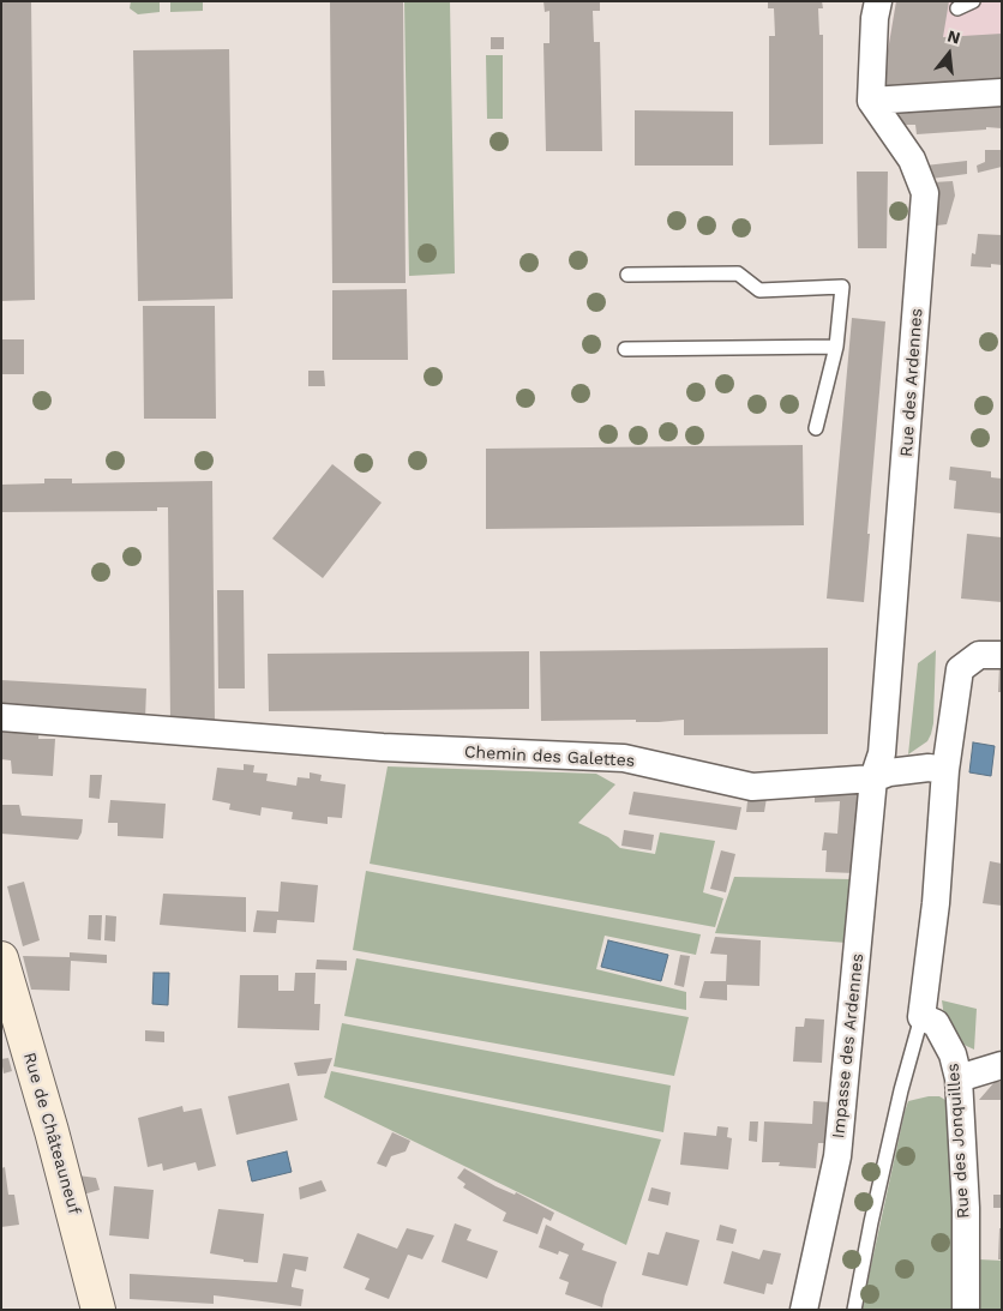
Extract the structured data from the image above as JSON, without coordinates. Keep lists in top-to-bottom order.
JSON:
{
  "streets": {
    "main road": ["Rue de Châteauneuf"],
    "street": [
      "Rue des Ardennes",
      "Chemin des Galettes",
      "Impasse des Ardennes",
      "Rue des Jonquilles"
    ]
  },
  "crossings": [
    ["Rue des Ardennes", "Chemin des Galettes"],
    ["Rue des Ardennes", "Impasse des Ardennes"],
    ["Chemin des Galettes", "Impasse des Ardennes"]
  ],
  "north": "top"
}
